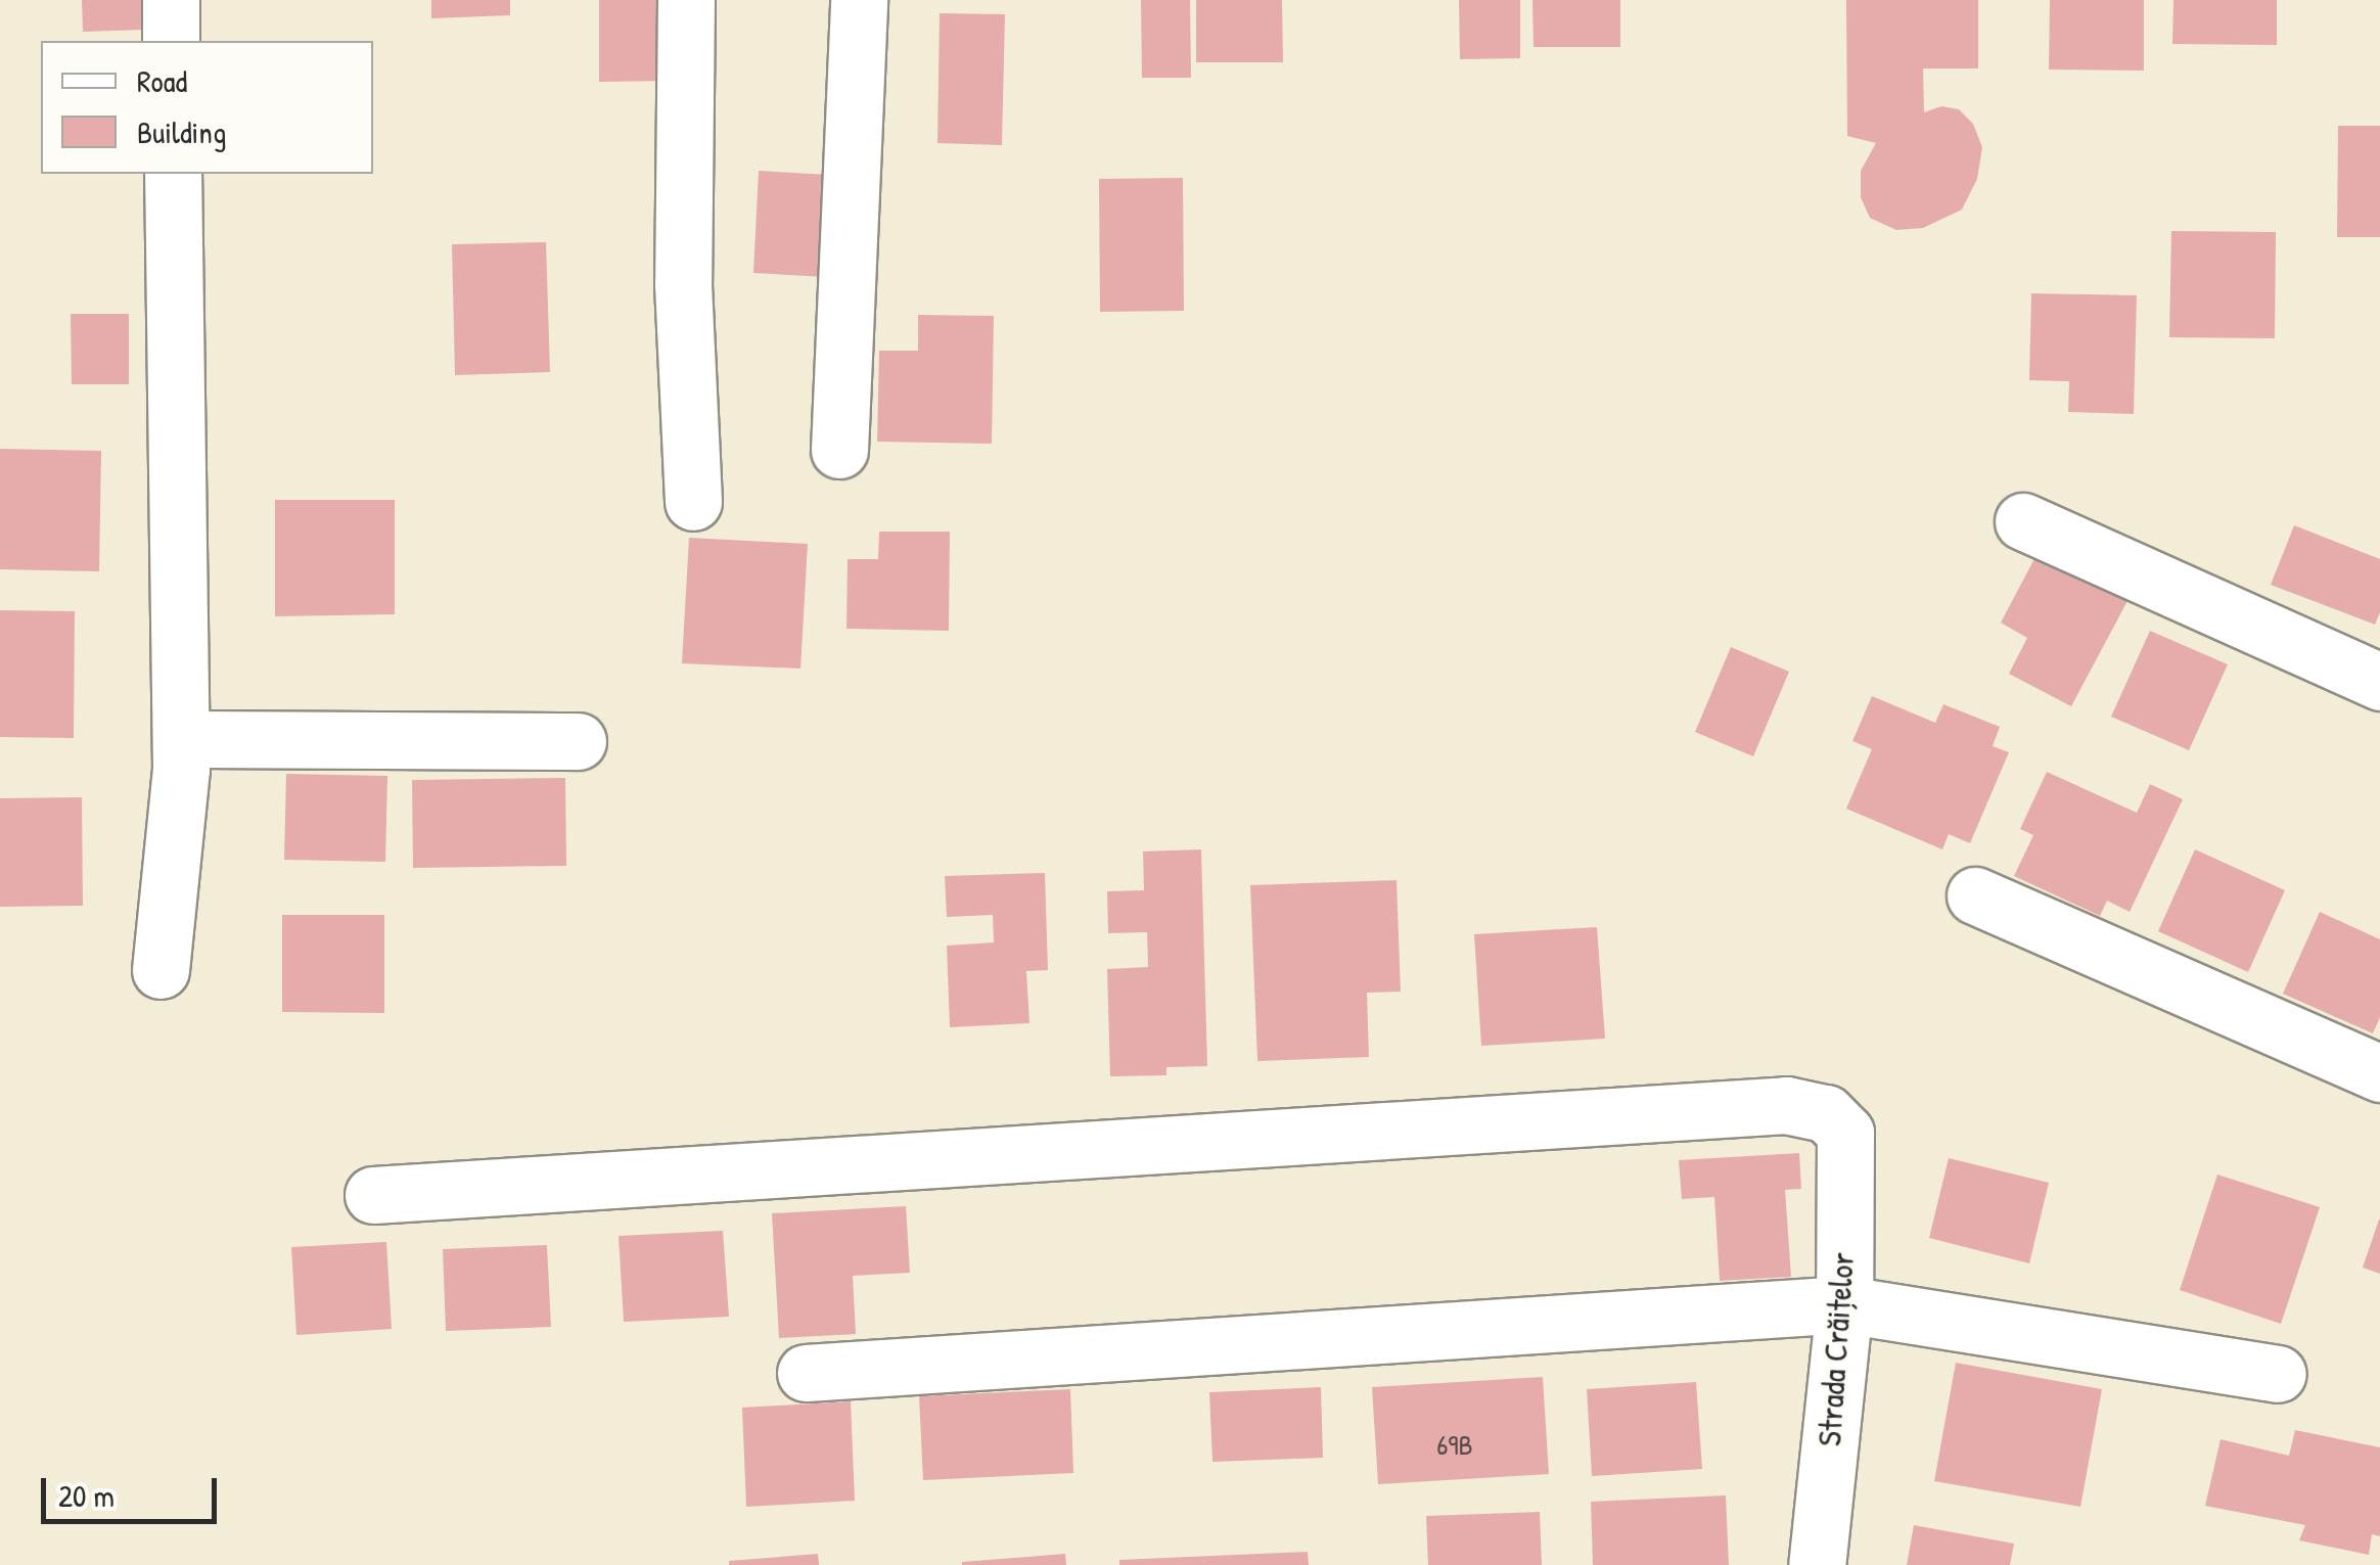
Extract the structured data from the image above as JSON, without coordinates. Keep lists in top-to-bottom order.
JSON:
{
  "streets": {
    "street": ["Strada Crăițelor"]
  },
  "house_numbers": ["69B"],
  "legend": ["Road", "Building"],
  "scale_bar": "20 m"
}
